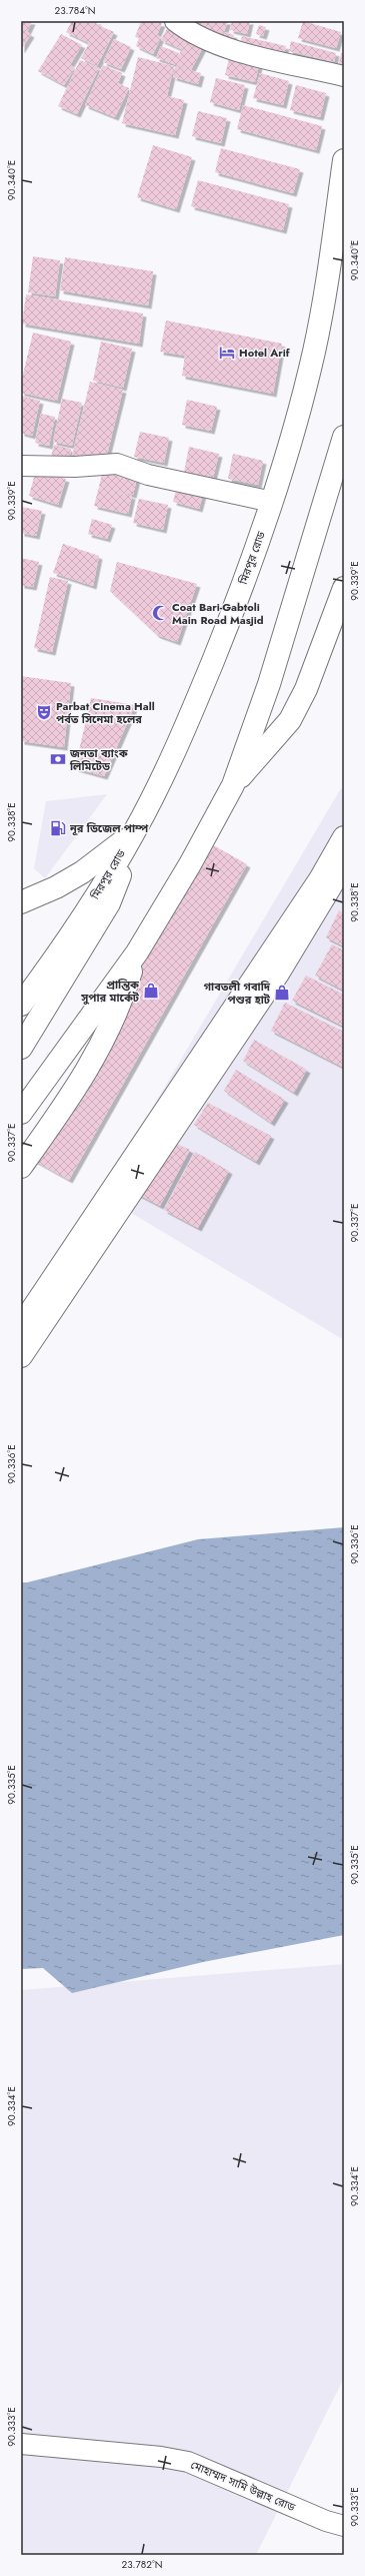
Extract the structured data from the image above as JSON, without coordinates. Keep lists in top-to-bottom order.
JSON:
{
  "streets": {
    "highway": ["মিরপুর রোড"],
    "street": ["মোহাম্মদ সামি উল্লাহ রোড"]
  },
  "places": {
    "hotel": ["Hotel Arif"],
    "mosque": ["Coat Bari-Gabtoli Main Road Masjid"],
    "theatre": ["Parbat Cinema Hall পর্বত সিনেমা হলের"],
    "bank": ["জনতা ব্যাংক লিমিটেড"],
    "fuel station": ["নূর ডিজেল পাম্প"],
    "shop": ["প্রান্তিক সুপার মার্কেট", "গাবতলী গবাদি পশুর হাট"]
  },
  "coordinates": [
    "23.784°N",
    "90.340°E",
    "90.339°E",
    "90.338°E",
    "90.337°E",
    "90.336°E",
    "90.335°E",
    "90.334°E",
    "90.333°E",
    "23.782°N"
  ]
}
